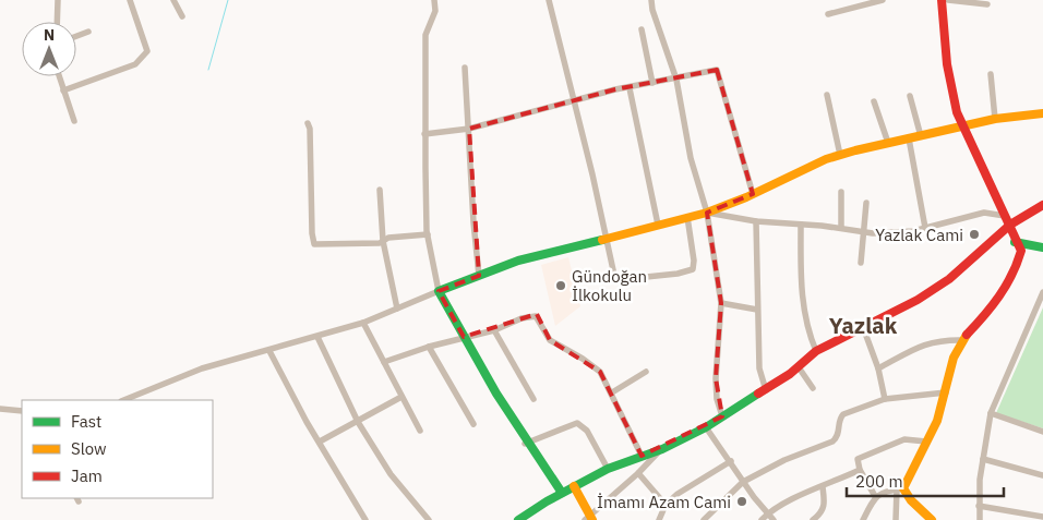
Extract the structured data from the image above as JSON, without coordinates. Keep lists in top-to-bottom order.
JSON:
{
  "districts": ["Yazlak"],
  "places": ["Yazlak Cami", "Gündoğan İlkokulu", "İmamı Azam Cami"],
  "legend": ["Fast", "Slow", "Jam"],
  "scale_bar": "200 m",
  "north": "top"
}
